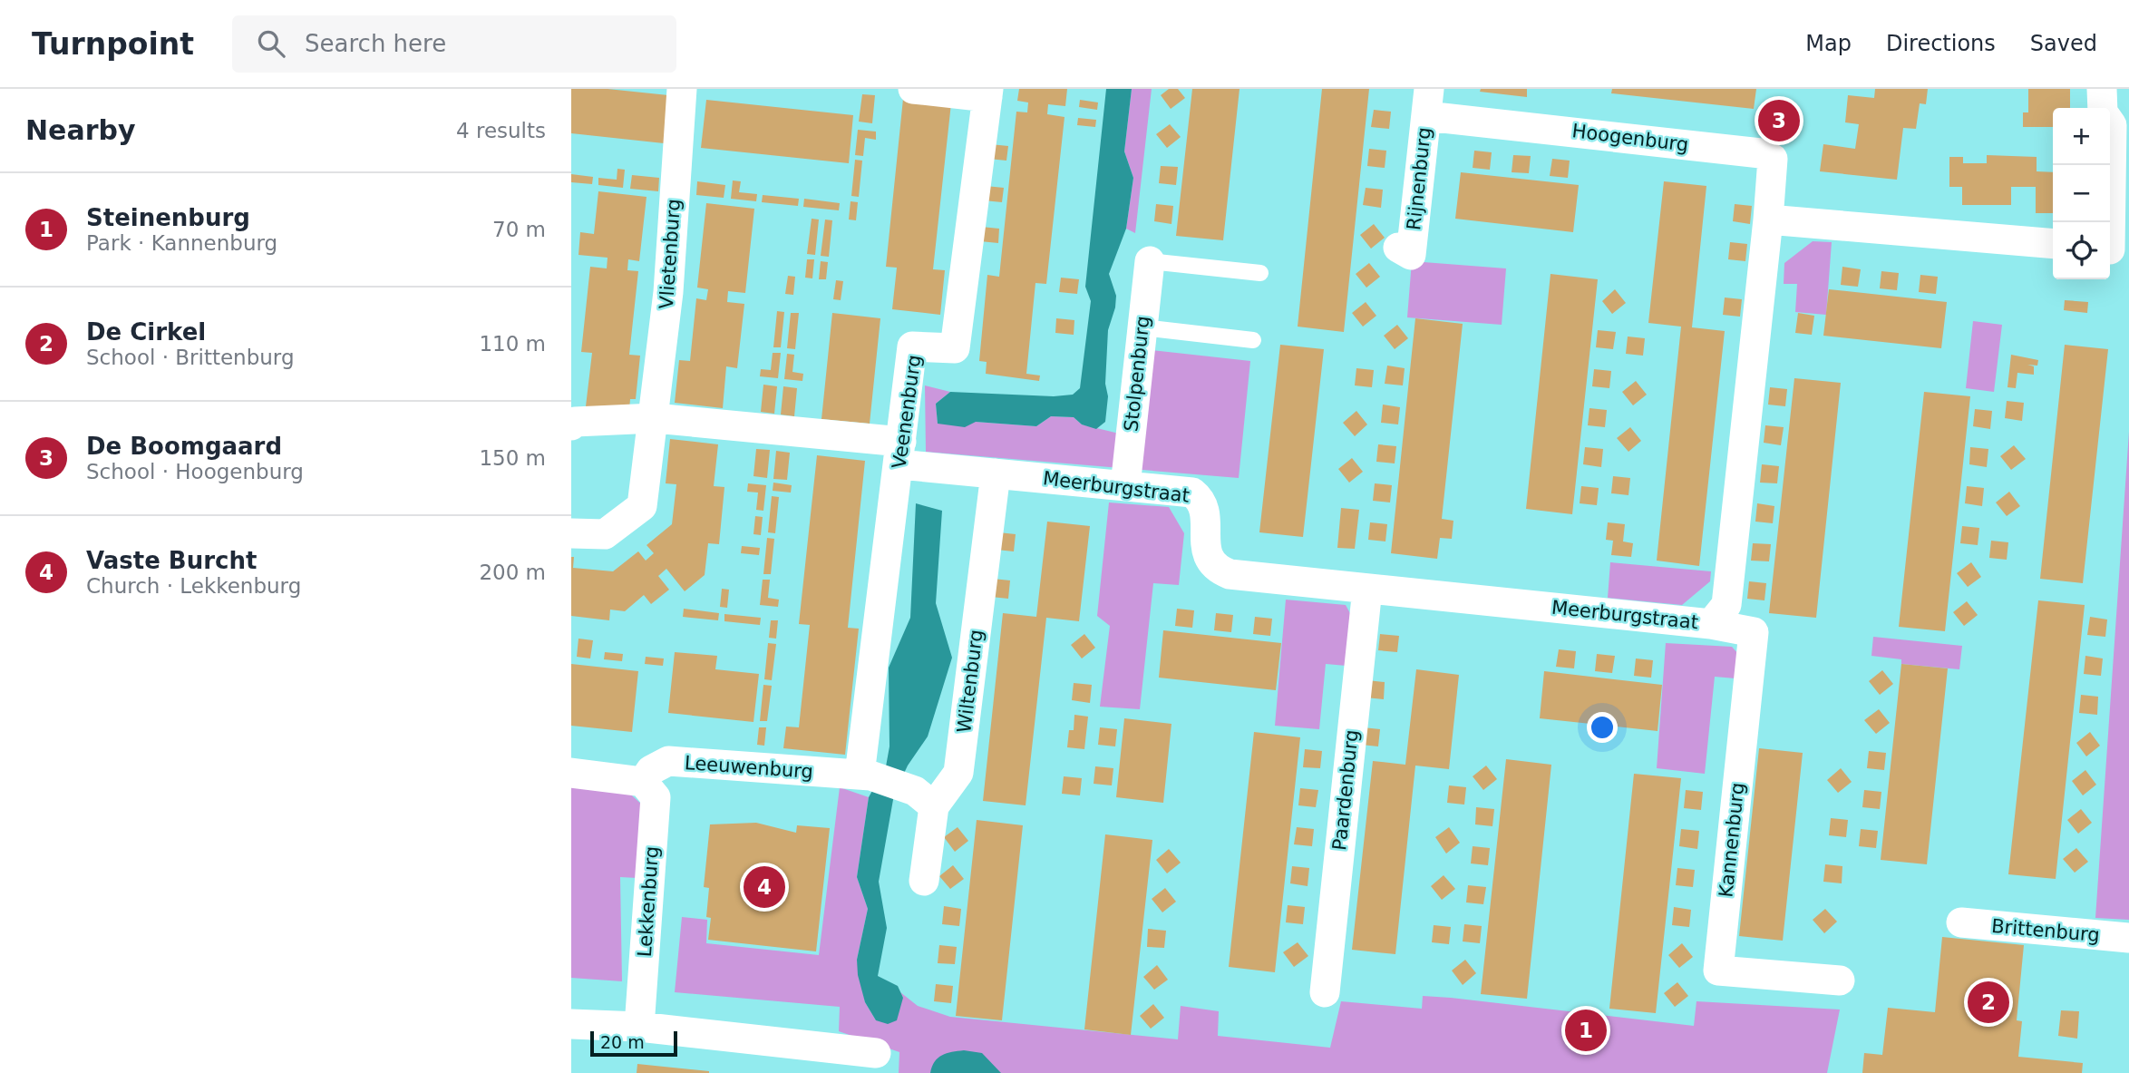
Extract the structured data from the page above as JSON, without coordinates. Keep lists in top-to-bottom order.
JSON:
{
  "streets": {
    "street": [
      "Hoogenburg",
      "Rijnenburg",
      "Vlietenburg",
      "Stolpenburg",
      "Veenenburg",
      "Meerburgstraat",
      "Wiltenburg",
      "Leeuwenburg",
      "Paardenburg",
      "Kannenburg",
      "Lekkenburg",
      "Brittenburg"
    ]
  },
  "crossings": [
    ["Hoogenburg", "Rijnenburg"],
    ["Hoogenburg", "Meerburgstraat"],
    ["Stolpenburg", "Meerburgstraat"],
    ["Veenenburg", "Meerburgstraat"],
    ["Veenenburg", "Leeuwenburg"],
    ["Meerburgstraat", "Wiltenburg"],
    ["Meerburgstraat", "Paardenburg"],
    ["Meerburgstraat", "Kannenburg"],
    ["Wiltenburg", "Leeuwenburg"],
    ["Leeuwenburg", "Lekkenburg"]
  ],
  "scale_bar": "20 m",
  "page": {
    "header": "Turnpoint",
    "search": "Search here",
    "nav": ["Map", "Directions", "Saved"],
    "heading": ["Nearby", "4 results"],
    "pins": [
      "3",
      "4",
      "2",
      "1"
    ],
    "map_buttons": ["+", "−"],
    "list": [
      {
        "mark": "1",
        "name": "Steinenburg",
        "note": "Park · Kannenburg",
        "value": "70 m"
      },
      {
        "mark": "2",
        "name": "De Cirkel",
        "note": "School · Brittenburg",
        "value": "110 m"
      },
      {
        "mark": "3",
        "name": "De Boomgaard",
        "note": "School · Hoogenburg",
        "value": "150 m"
      },
      {
        "mark": "4",
        "name": "Vaste Burcht",
        "note": "Church · Lekkenburg",
        "value": "200 m"
      }
    ],
    "scale": "20 m"
  }
}
